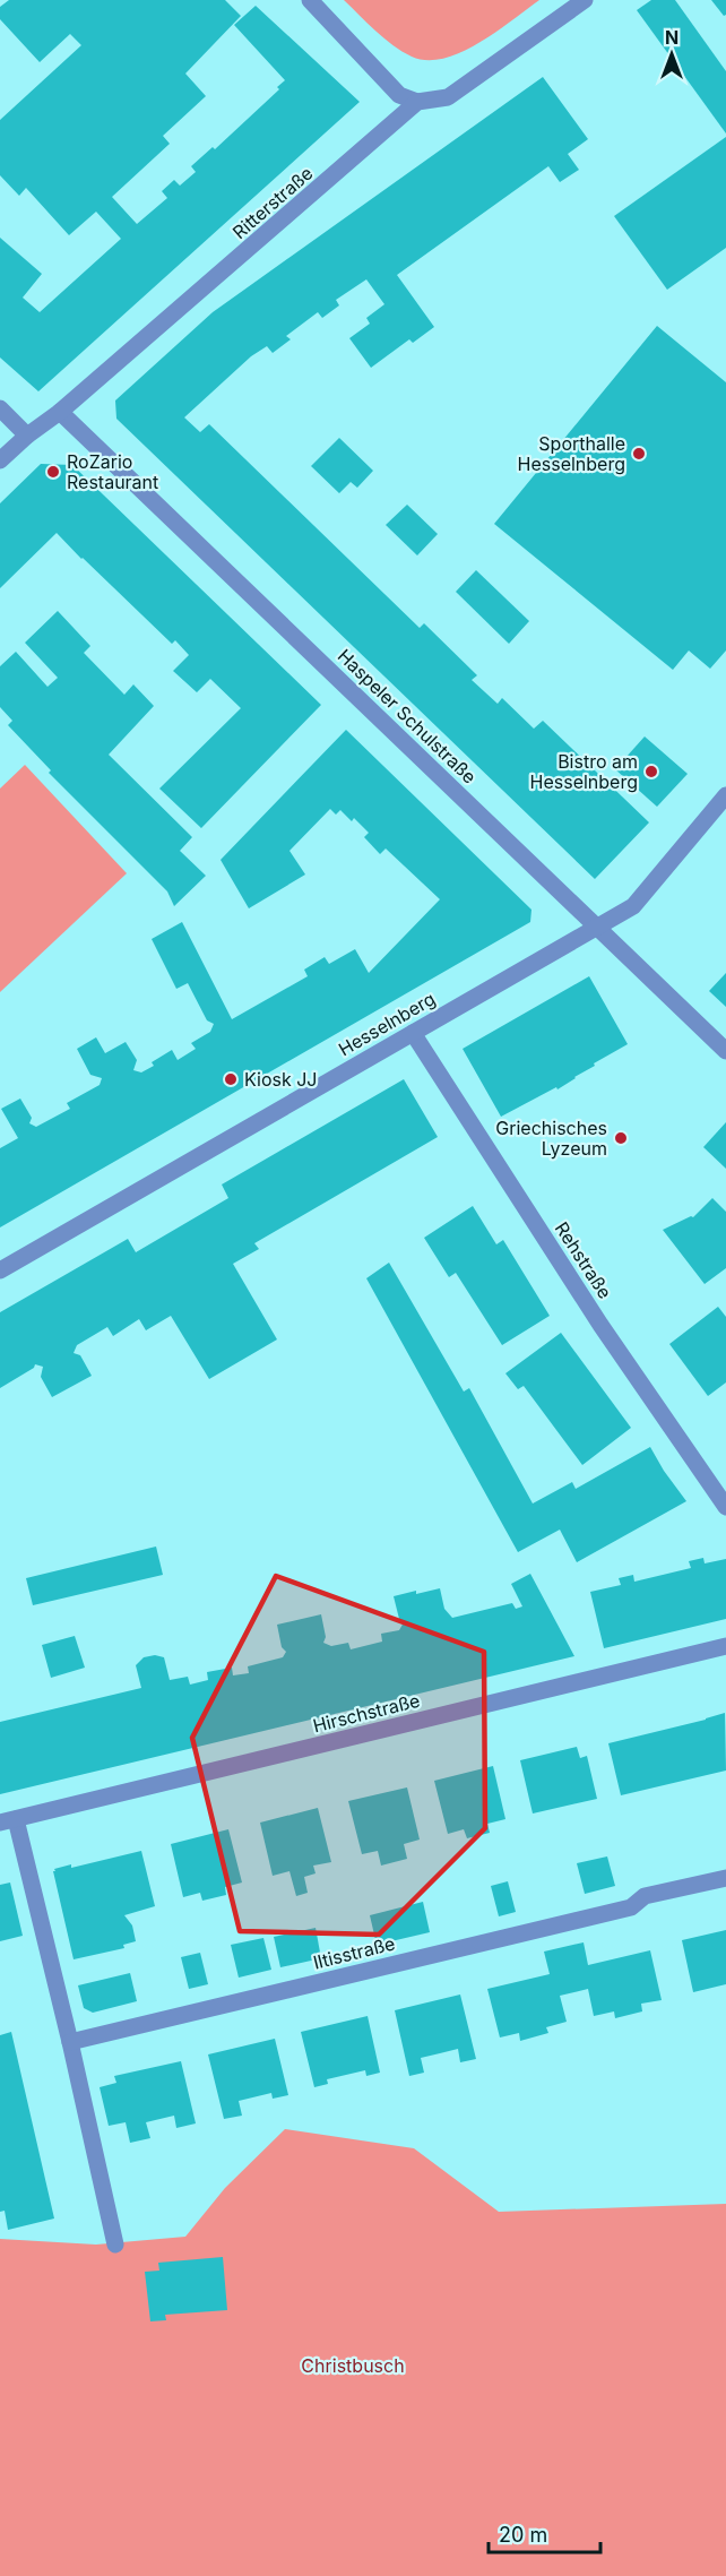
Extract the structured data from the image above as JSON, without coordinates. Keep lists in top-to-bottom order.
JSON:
{
  "streets": {
    "street": [
      "Ritterstraße",
      "Haspeler Schulstraße",
      "Hesselnberg",
      "Rehstraße",
      "Hirschstraße",
      "Iltisstraße"
    ]
  },
  "crossings": [
    ["Ritterstraße", "Haspeler Schulstraße"],
    ["Haspeler Schulstraße", "Hesselnberg"],
    ["Hesselnberg", "Rehstraße"],
    ["Hirschstraße", "Iltisstraße"]
  ],
  "parks": ["Christbusch"],
  "places": [
    "Sporthalle Hesselnberg",
    "RoZario Restaurant",
    "Bistro am Hesselnberg",
    "Kiosk JJ",
    "Griechisches Lyzeum"
  ],
  "scale_bar": "20 m",
  "north": "top"
}
